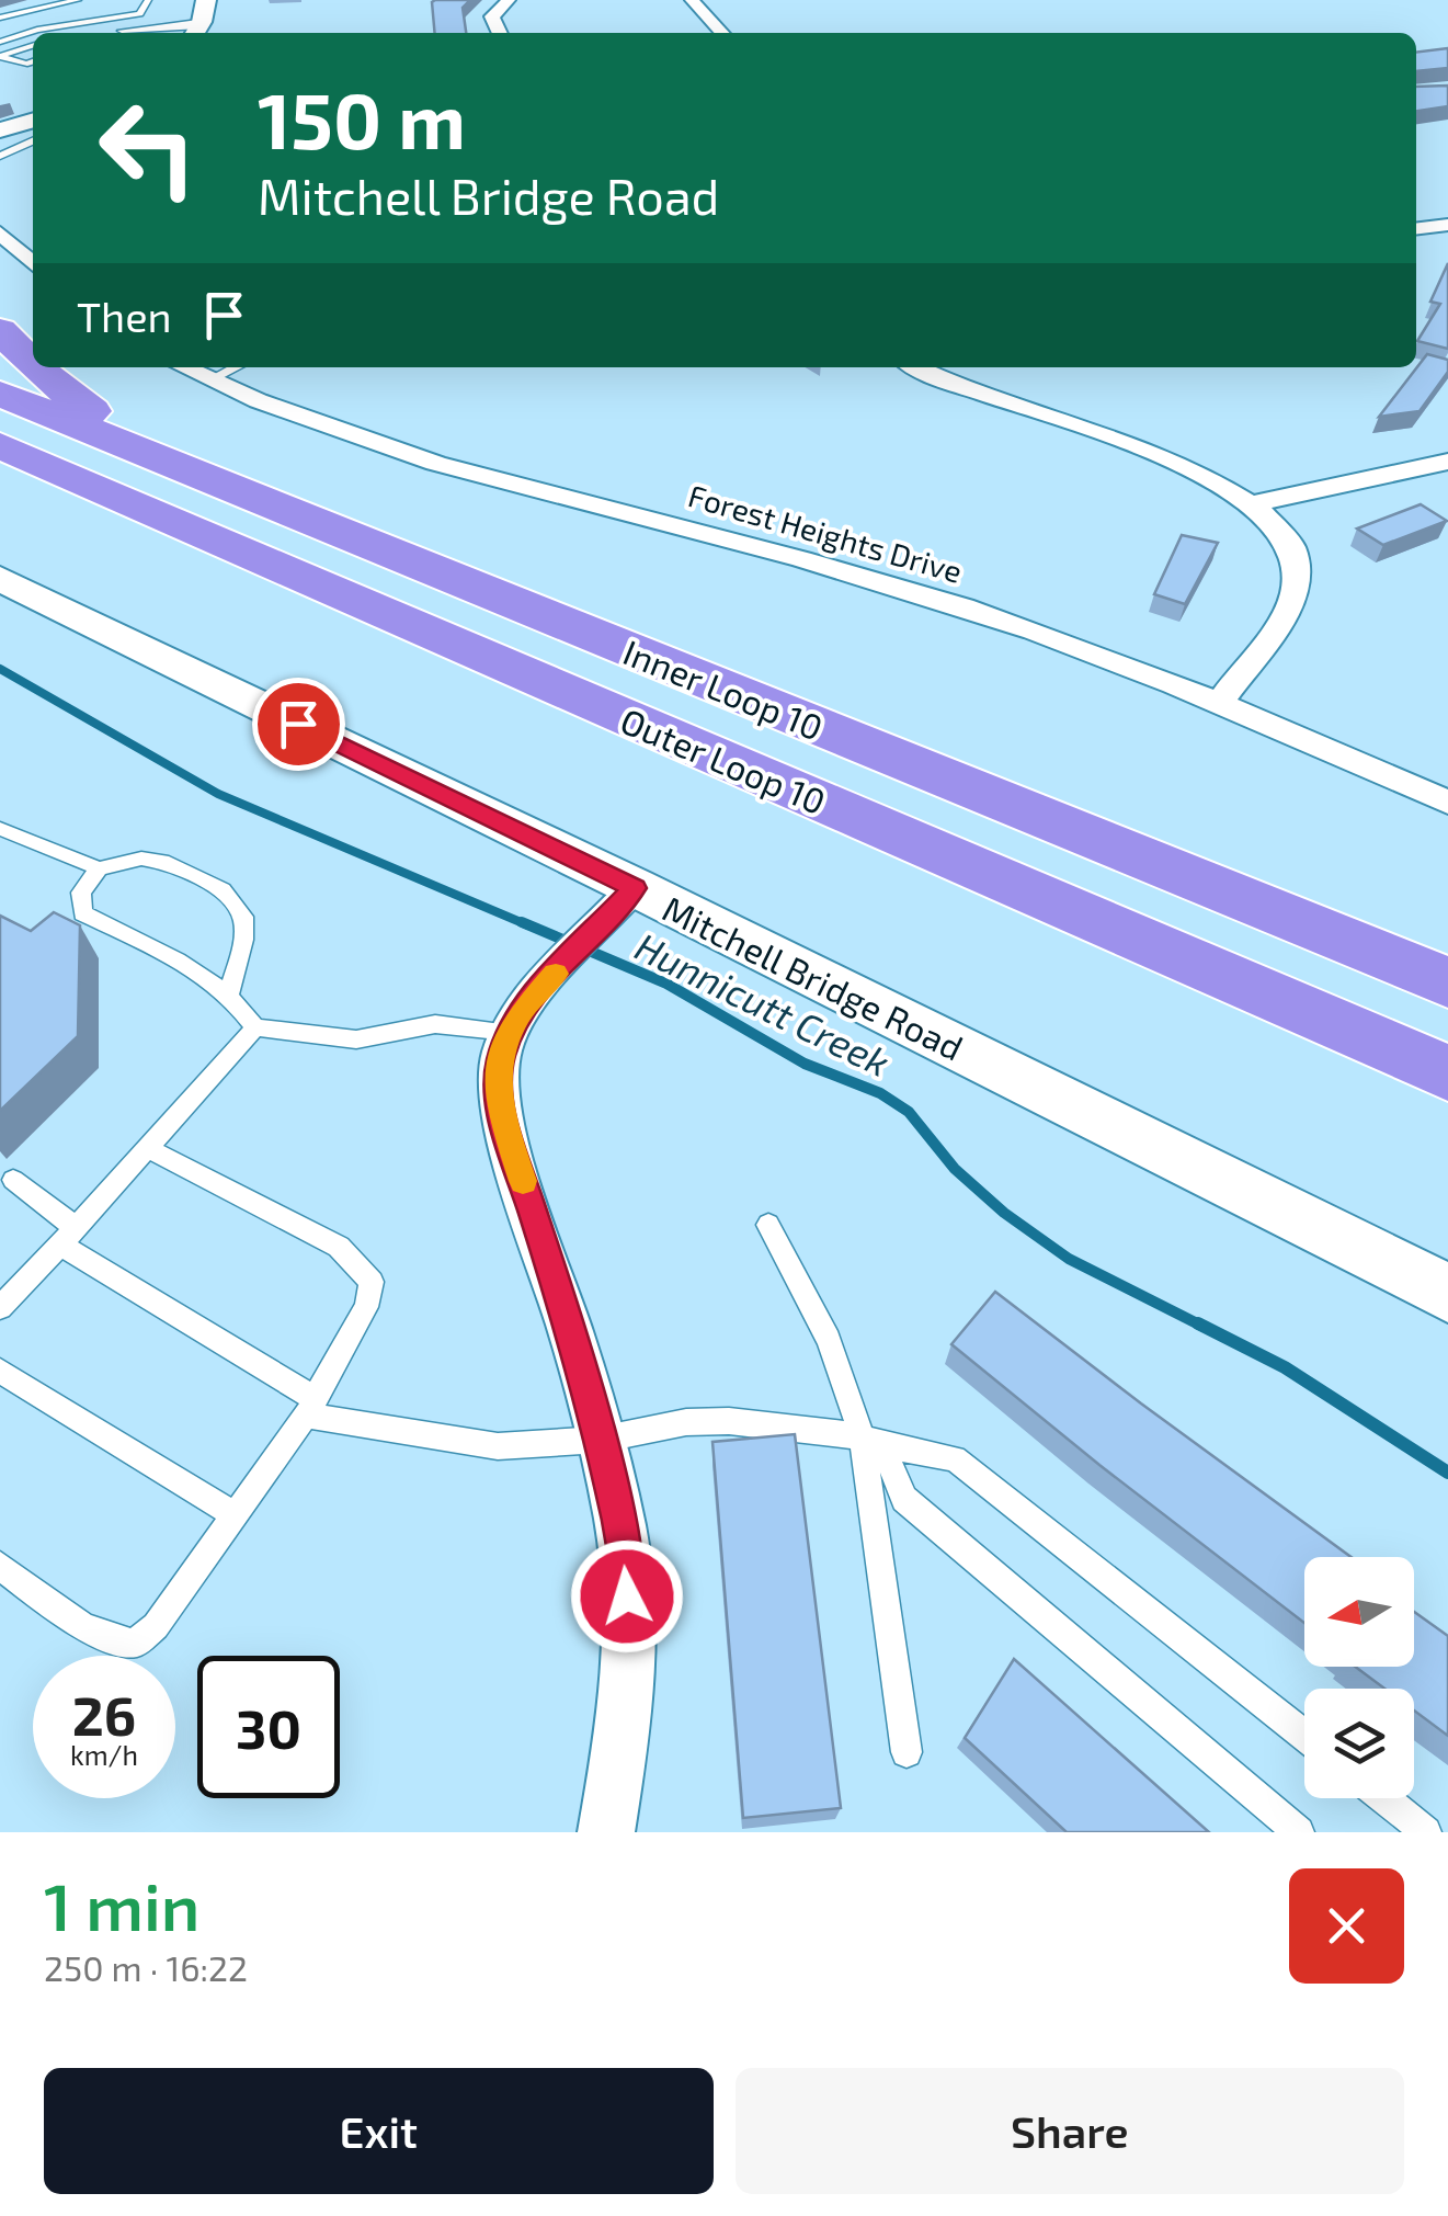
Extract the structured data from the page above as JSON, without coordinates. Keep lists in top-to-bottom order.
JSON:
{
  "streets": {
    "highway": ["Inner Loop 10", "Outer Loop 10"],
    "street": ["Forest Heights Drive", "Mitchell Bridge Road"]
  },
  "water": ["Hunnicutt Creek"],
  "north": "left",
  "page": {
    "turn": ["150 m", "Mitchell Bridge Road"],
    "then": "Then",
    "speed": "26 km/h",
    "limit": "30",
    "heading": ["1 min", "250 m · 16:22"],
    "buttons": ["Exit", "Share"]
  }
}
